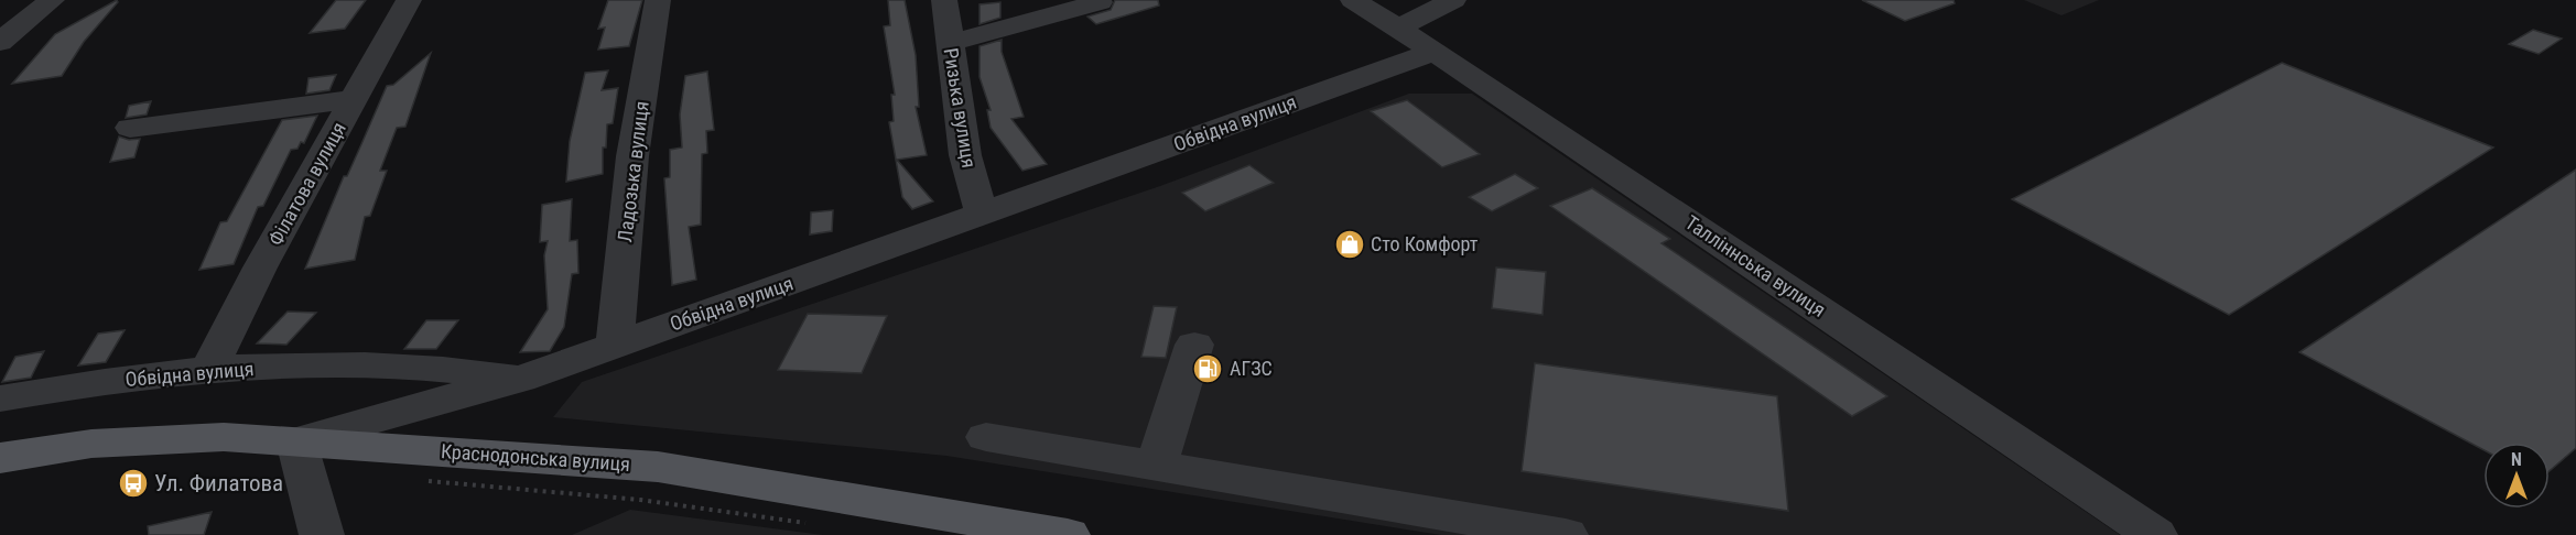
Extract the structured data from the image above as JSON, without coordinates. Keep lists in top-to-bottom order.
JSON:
{
  "streets": {
    "main road": ["Краснодонська вулиця"],
    "street": [
      "Ризька вулиця",
      "Обвідна вулиця",
      "Ладозька вулиця",
      "Філатова вулиця",
      "Талліннська вулиця"
    ]
  },
  "crossings": [
    ["Ризька вулиця", "Обвідна вулиця"],
    ["Обвідна вулиця", "Ладозька вулиця"],
    ["Обвідна вулиця", "Філатова вулиця"],
    ["Обвідна вулиця", "Талліннська вулиця"]
  ],
  "places": {
    "shop": ["Сто Комфорт"],
    "fuel station": ["АГЗС"],
    "bus stop": ["Ул. Филатова"]
  },
  "north": "top"
}
